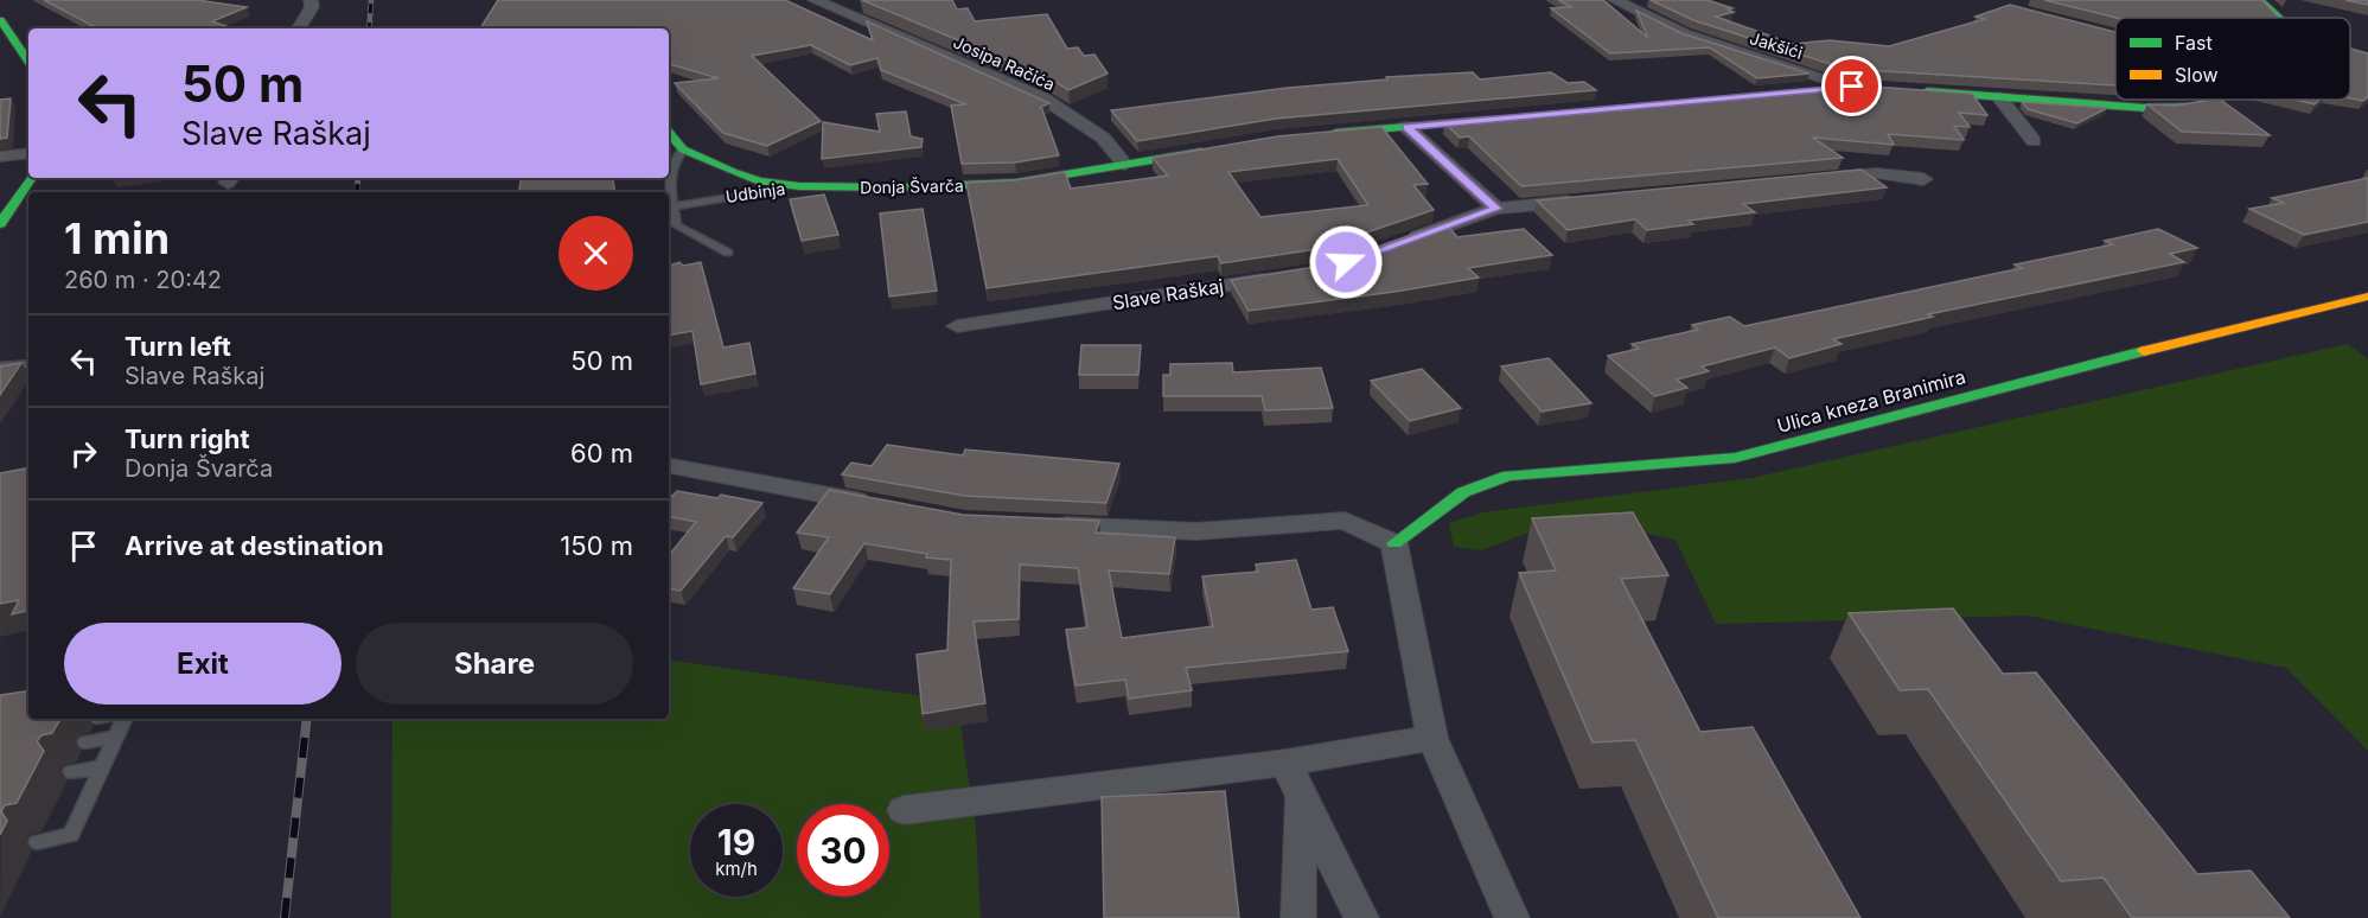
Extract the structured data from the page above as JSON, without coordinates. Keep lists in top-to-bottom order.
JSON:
{
  "streets": {
    "street": [
      "Jakšići",
      "Josipa Račića",
      "Donja Švarča",
      "Udbinja",
      "Slave Raškaj",
      "Ulica kneza Branimira"
    ]
  },
  "crossings": [
    ["Josipa Račića", "Donja Švarča"],
    ["Donja Švarča", "Udbinja"]
  ],
  "legend": ["Fast", "Slow"],
  "page": {
    "turn": ["50 m", "Slave Raškaj"],
    "heading": ["1 min", "260 m · 20:42"],
    "list": [
      {
        "name": "Turn left",
        "note": "Slave Raškaj",
        "value": "50 m"
      },
      {
        "name": "Turn right",
        "note": "Donja Švarča",
        "value": "60 m"
      },
      {
        "name": "Arrive at destination",
        "value": "150 m"
      }
    ],
    "buttons": ["Exit", "Share"],
    "speed": "19 km/h",
    "limit": "30"
  }
}
